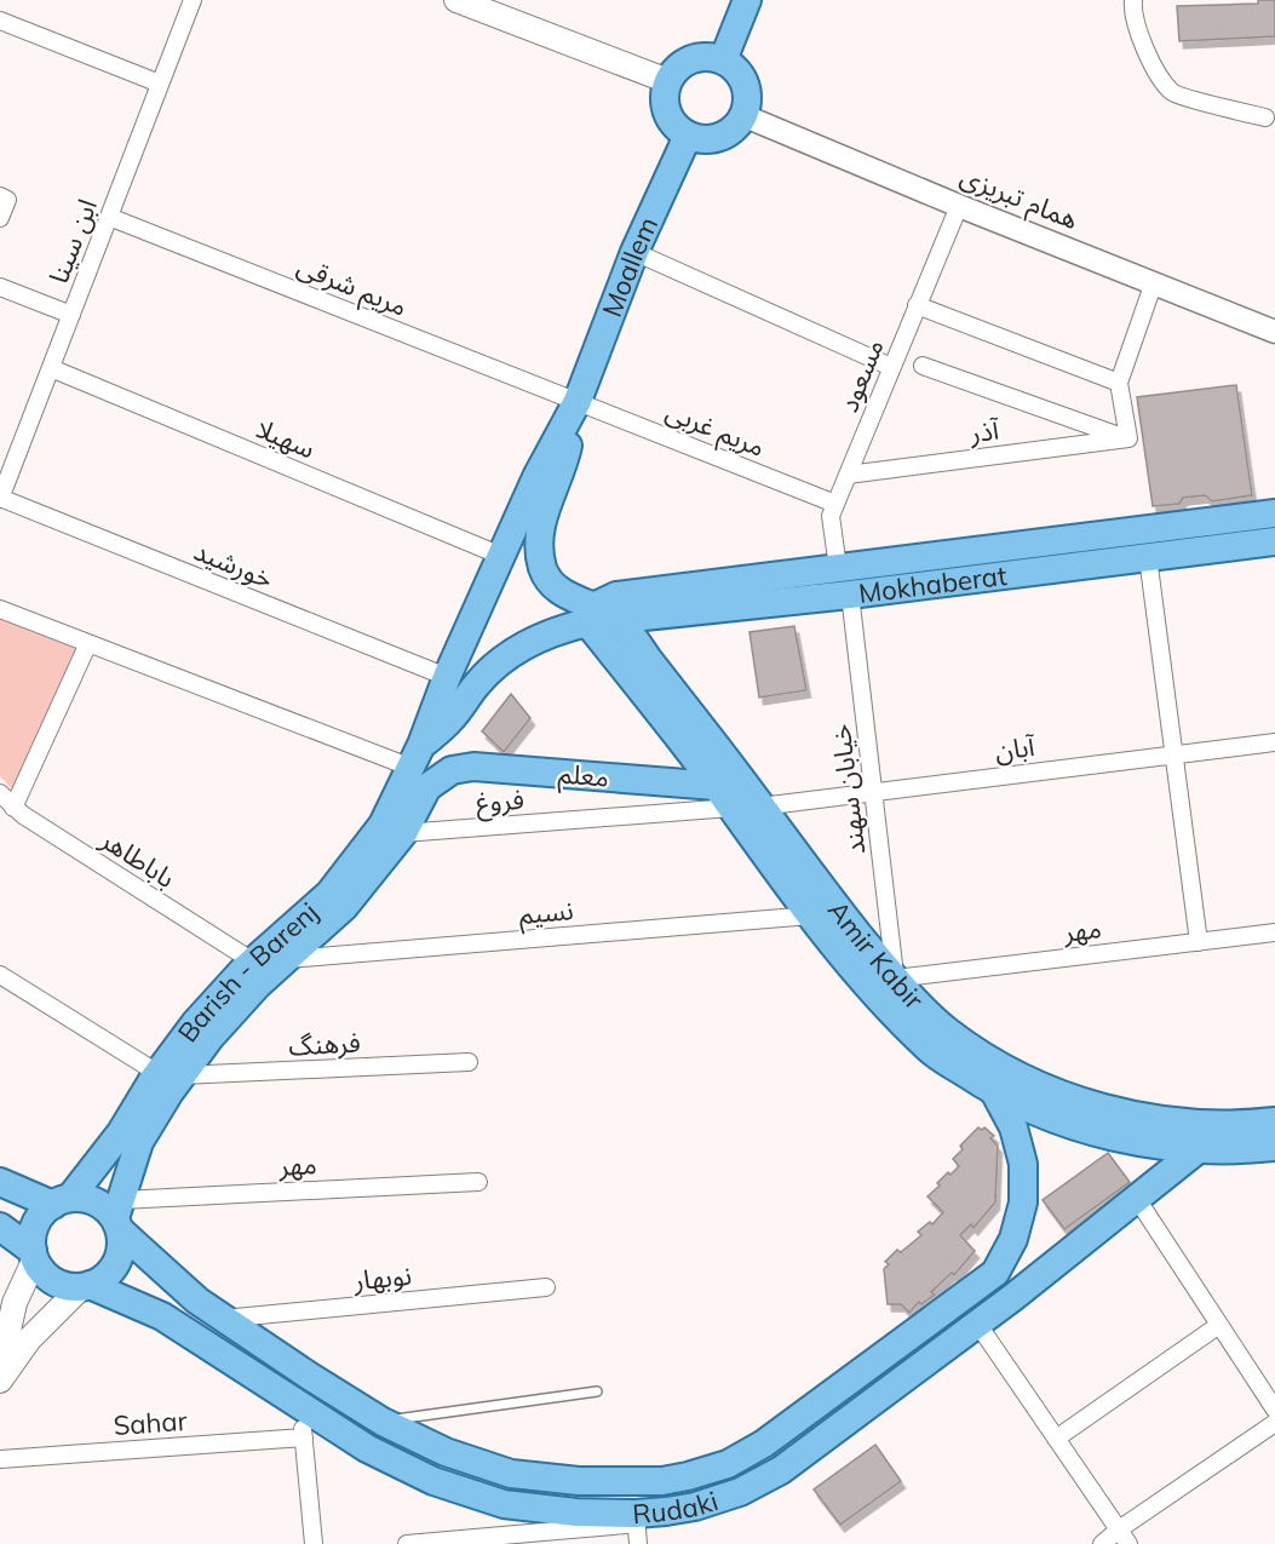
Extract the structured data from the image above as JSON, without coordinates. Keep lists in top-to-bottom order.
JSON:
{
  "streets": {
    "main road": [
      "Moallem",
      "Mokhaberat",
      "معلم",
      "Amir Kabir",
      "Barish - Barenj",
      "Rudaki"
    ],
    "street": [
      "همام تبریزی",
      "ابن سینا",
      "مریم شرقی",
      "مسعود",
      "مریم غربی",
      "آذر",
      "سهیلا",
      "خورشید",
      "آبان",
      "خیابان سهند",
      "فروغ",
      "باباطاهر",
      "نسیم",
      "مهر",
      "فرهنگ",
      "نوبهار",
      "Sahar"
    ]
  },
  "crossings": [
    ["همام تبریزی", "Moallem"],
    ["همام تبریزی", "مسعود"],
    ["ابن سینا", "مریم شرقی"],
    ["ابن سینا", "سهیلا"],
    ["ابن سینا", "خورشید"],
    ["Moallem", "مریم شرقی"],
    ["Moallem", "مریم غربی"],
    ["Moallem", "Barish - Barenj"],
    ["مریم شرقی", "مریم غربی"],
    ["مریم شرقی", "Barish - Barenj"],
    ["مسعود", "مریم غربی"],
    ["مسعود", "آذر"],
    ["مسعود", "Mokhaberat"],
    ["مریم غربی", "Barish - Barenj"],
    ["سهیلا", "Barish - Barenj"],
    ["خورشید", "Barish - Barenj"],
    ["Mokhaberat", "خیابان سهند"],
    ["Mokhaberat", "Amir Kabir"],
    ["Mokhaberat", "Barish - Barenj"],
    ["آبان", "خیابان سهند"],
    ["آبان", "Amir Kabir"],
    ["معلم", "فروغ"],
    ["معلم", "Amir Kabir"],
    ["معلم", "Barish - Barenj"],
    ["خیابان سهند", "مهر"],
    ["خیابان سهند", "Amir Kabir"],
    ["فروغ", "Amir Kabir"],
    ["فروغ", "Barish - Barenj"],
    ["باباطاهر", "Barish - Barenj"],
    ["نسیم", "Amir Kabir"],
    ["نسیم", "Barish - Barenj"],
    ["مهر", "Amir Kabir"],
    ["مهر", "Barish - Barenj"],
    ["مهر", "Rudaki"],
    ["Amir Kabir", "Rudaki"],
    ["Barish - Barenj", "فرهنگ"],
    ["Barish - Barenj", "Rudaki"],
    ["نوبهار", "Rudaki"]
  ]
}
